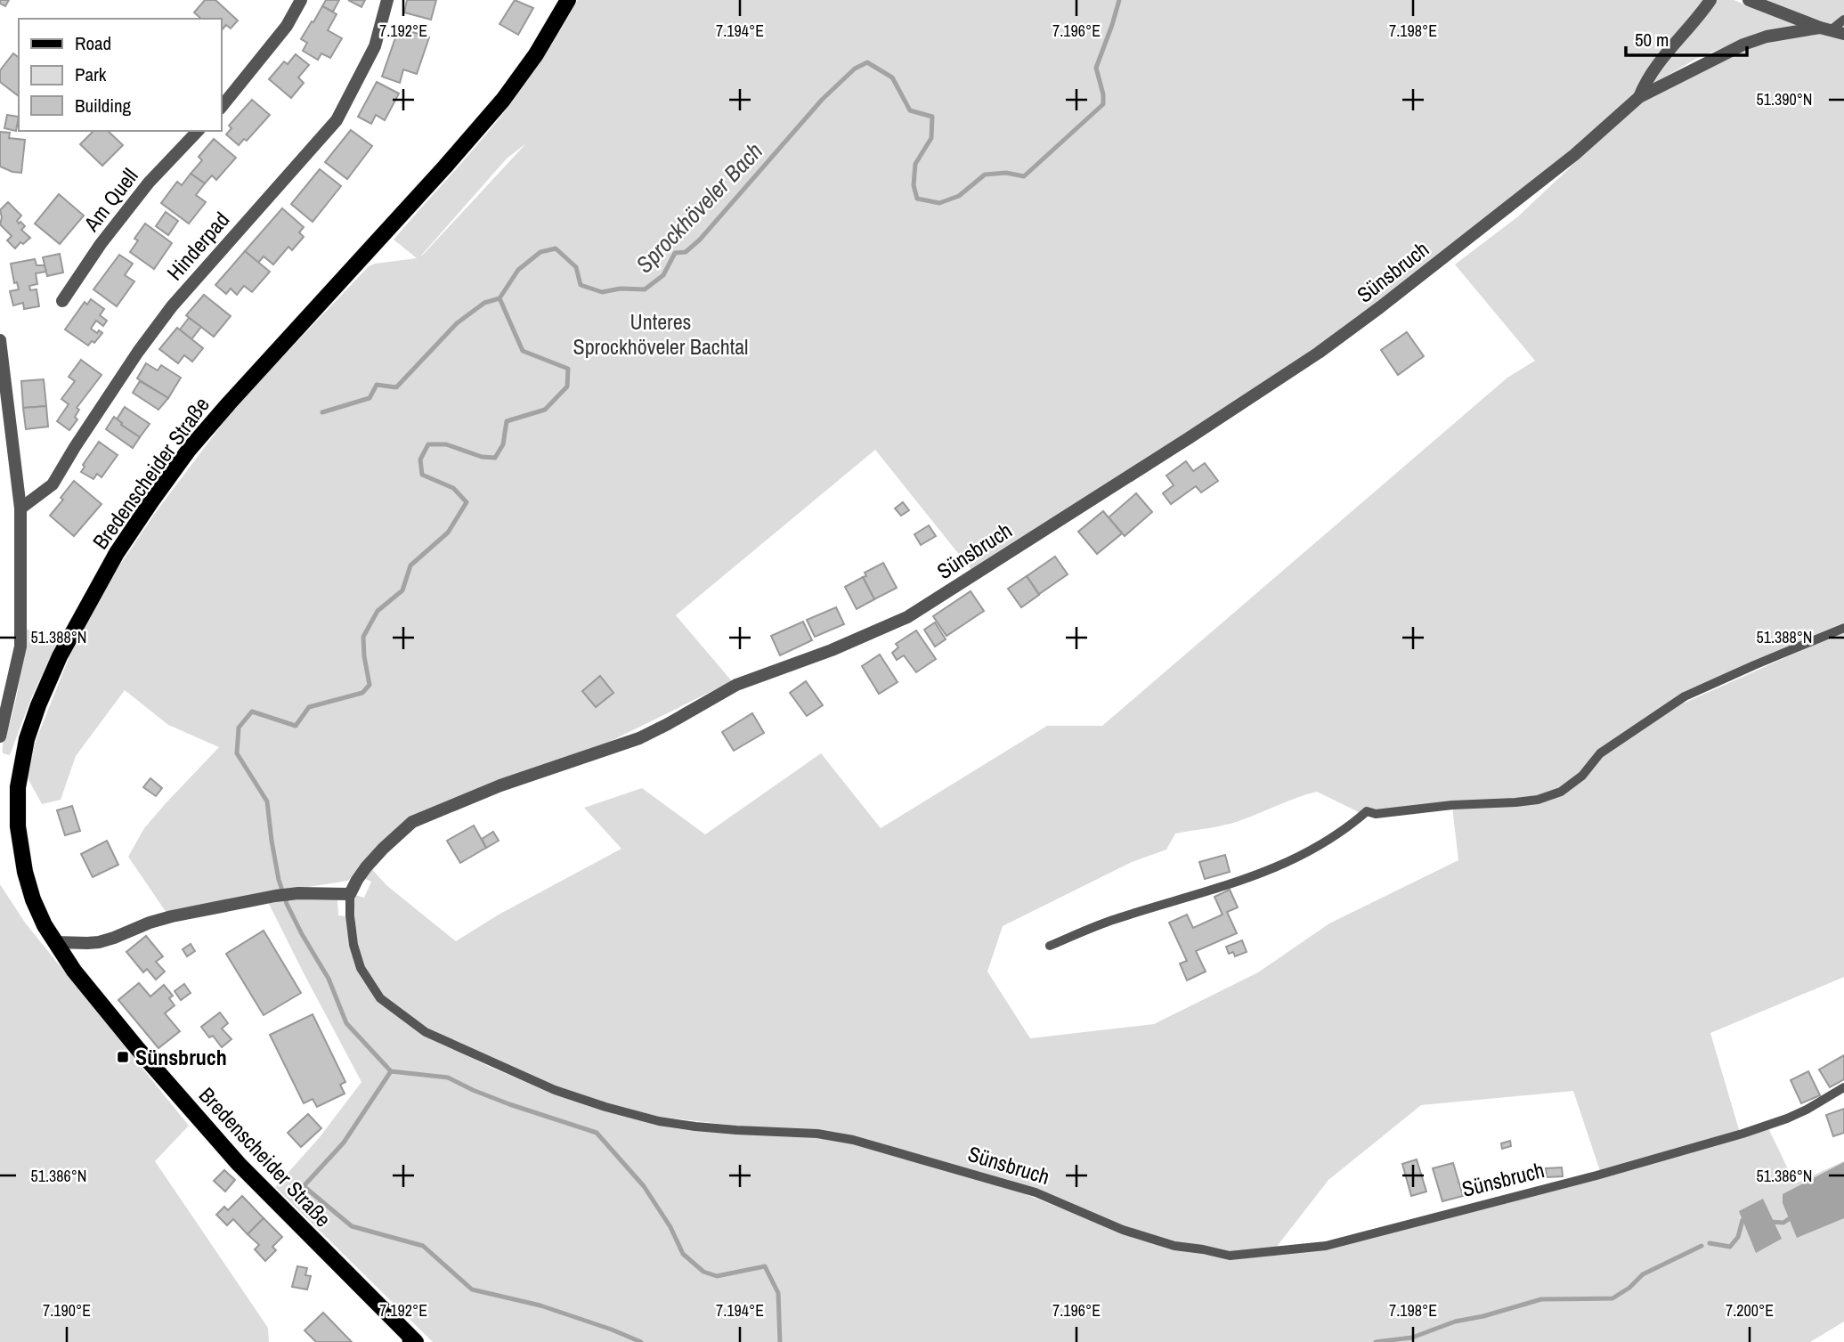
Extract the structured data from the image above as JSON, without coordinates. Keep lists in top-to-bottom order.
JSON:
{
  "streets": {
    "main road": ["Bredenscheider Straße"],
    "street": ["Am Quell", "Hinderpad", "Sünsbruch"]
  },
  "water": ["Sprockhöveler Bach"],
  "parks": ["Unteres Sprockhöveler Bachtal"],
  "places": {
    "transit": ["Sünsbruch"]
  },
  "legend": ["Road", "Park", "Building"],
  "scale_bar": "50 m",
  "coordinates": [
    "7.192°E",
    "7.194°E",
    "7.196°E",
    "7.198°E",
    "51.390°N",
    "51.388°N",
    "51.386°N",
    "7.190°E",
    "7.200°E"
  ]
}
